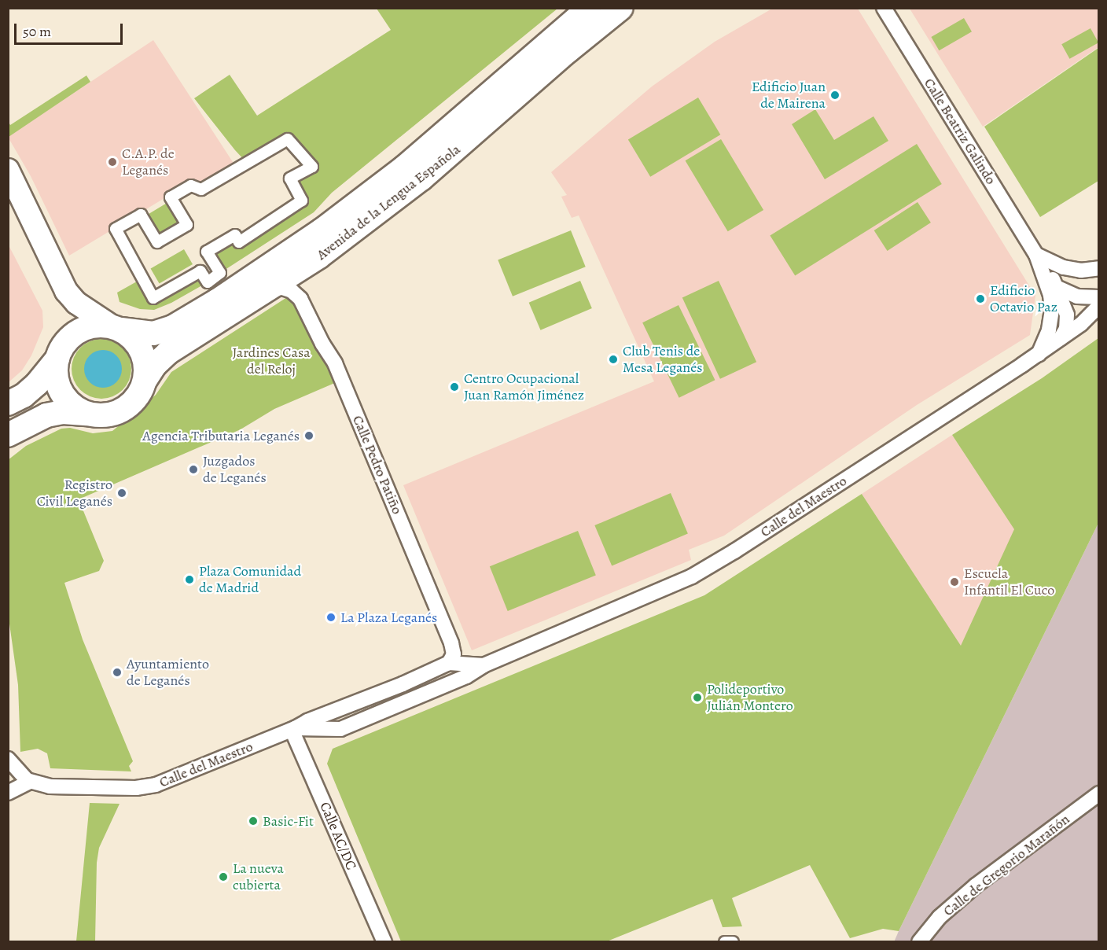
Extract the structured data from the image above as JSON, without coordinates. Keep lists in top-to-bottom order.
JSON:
{
  "streets": {
    "highway": ["Avenida de la Lengua Española"],
    "street": [
      "Calle Beatriz Galindo",
      "Calle Pedro Patiño",
      "Calle del Maestro",
      "Calle AC/DC",
      "Calle de Gregorio Marañón"
    ]
  },
  "crossings": [
    ["Calle Beatriz Galindo", "Calle del Maestro"],
    ["Avenida de la Lengua Española", "Calle Pedro Patiño"],
    ["Calle Pedro Patiño", "Calle del Maestro"],
    ["Calle del Maestro", "Calle AC/DC"]
  ],
  "parks": ["Jardines Casa del Reloj"],
  "places": [
    "Edificio Juan de Mairena",
    "C.A.P. de Leganés",
    "Edificio Octavio Paz",
    "Club Tenis de Mesa Leganés",
    "Centro Ocupacional Juan Ramón Jiménez",
    "Agencia Tributaria Leganés",
    "Juzgados de Leganés",
    "Registro Civil Leganés",
    "Plaza Comunidad de Madrid",
    "Escuela Infantil El Cuco",
    "La Plaza Leganés",
    "Ayuntamiento de Leganés",
    "Polideportivo Julián Montero",
    "Basic-Fit",
    "La nueva cubierta"
  ],
  "scale_bar": "50 m"
}
